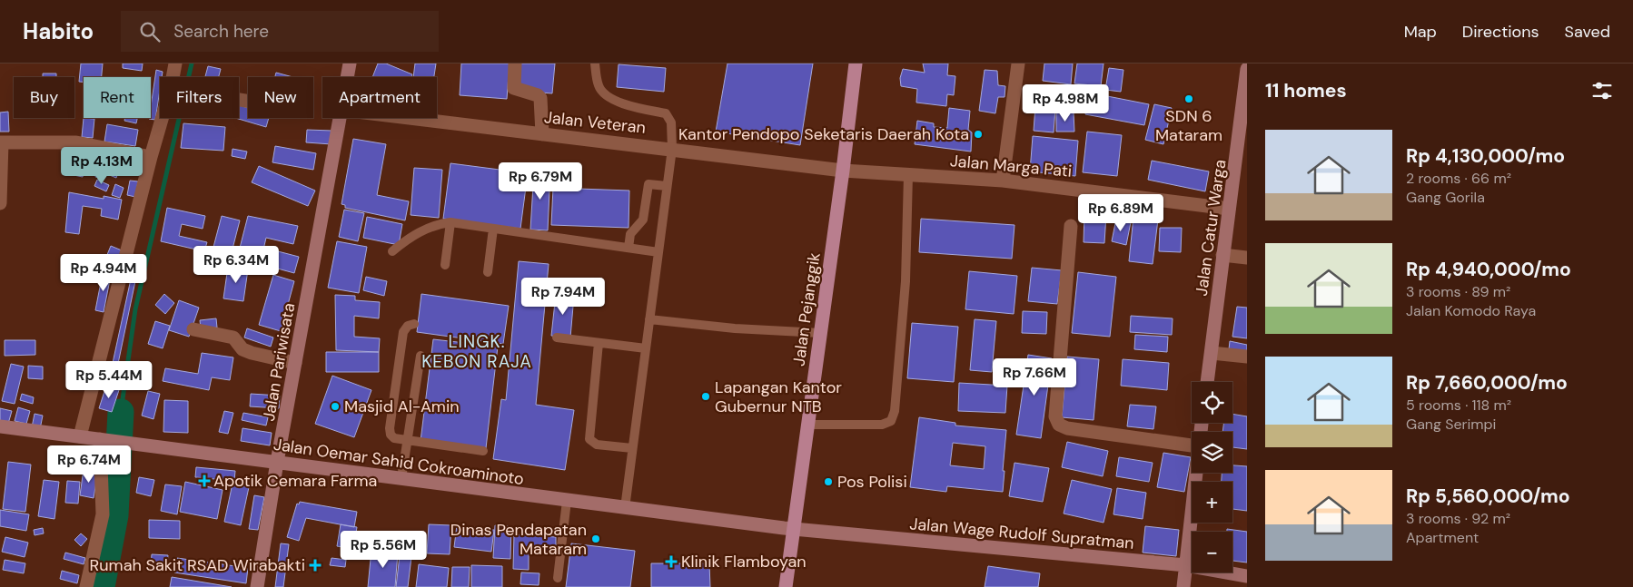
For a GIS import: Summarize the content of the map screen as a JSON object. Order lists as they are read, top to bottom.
{
  "streets": {
    "main road": ["Jalan Pejanggik"],
    "street": [
      "Jalan Veteran",
      "Jalan Marga Pati",
      "Jalan Catur Warga",
      "Jalan Pariwisata",
      "Jalan Oemar Sahid Cokroaminoto",
      "Jalan Wage Rudolf Supratman"
    ]
  },
  "crossings": [
    ["Jalan Veteran", "Jalan Marga Pati"],
    ["Jalan Veteran", "Jalan Pejanggik"],
    ["Jalan Marga Pati", "Jalan Catur Warga"],
    ["Jalan Marga Pati", "Jalan Pejanggik"],
    ["Jalan Pejanggik", "Jalan Oemar Sahid Cokroaminoto"],
    ["Jalan Pejanggik", "Jalan Wage Rudolf Supratman"],
    ["Jalan Pariwisata", "Jalan Oemar Sahid Cokroaminoto"],
    ["Jalan Oemar Sahid Cokroaminoto", "Jalan Wage Rudolf Supratman"]
  ],
  "districts": ["LINGK. KEBON RAJA"],
  "places": {
    "other": [
      "SDN 6 Mataram",
      "Kantor Pendopo Seketaris Daerah Kota",
      "Lapangan Kantor Gubernur NTB",
      "Masjid Al-Amin",
      "Pos Polisi",
      "Dinas Pendapatan Mataram"
    ],
    "health": ["Apotik Cemara Farma", "Klinik Flamboyan", "Rumah Sakit RSAD Wirabakti"]
  },
  "page": {
    "header": "Habito",
    "search": "Search here",
    "nav": ["Map", "Directions", "Saved"],
    "heading": "11 homes",
    "chip": [
      "Buy",
      "Rent",
      "Filters",
      "New",
      "Apartment"
    ],
    "price": [
      "Rp 4.98M",
      "Rp 4.13M",
      "Rp 6.79M",
      "Rp 6.89M",
      "Rp 6.34M",
      "Rp 4.94M",
      "Rp 7.94M",
      "Rp 7.66M",
      "Rp 5.44M",
      "Rp 6.74M",
      "Rp 5.56M"
    ],
    "list": [
      {
        "name": "Rp 4,130,000/mo",
        "note": "2 rooms · 66 m² · Gang Gorila"
      },
      {
        "name": "Rp 4,940,000/mo",
        "note": "3 rooms · 89 m² · Jalan Komodo Raya"
      },
      {
        "name": "Rp 7,660,000/mo",
        "note": "5 rooms · 118 m² · Gang Serimpi"
      },
      {
        "name": "Rp 5,560,000/mo",
        "note": "3 rooms · 92 m² · Apartment"
      }
    ],
    "map_buttons": ["+", "−"]
  }
}
